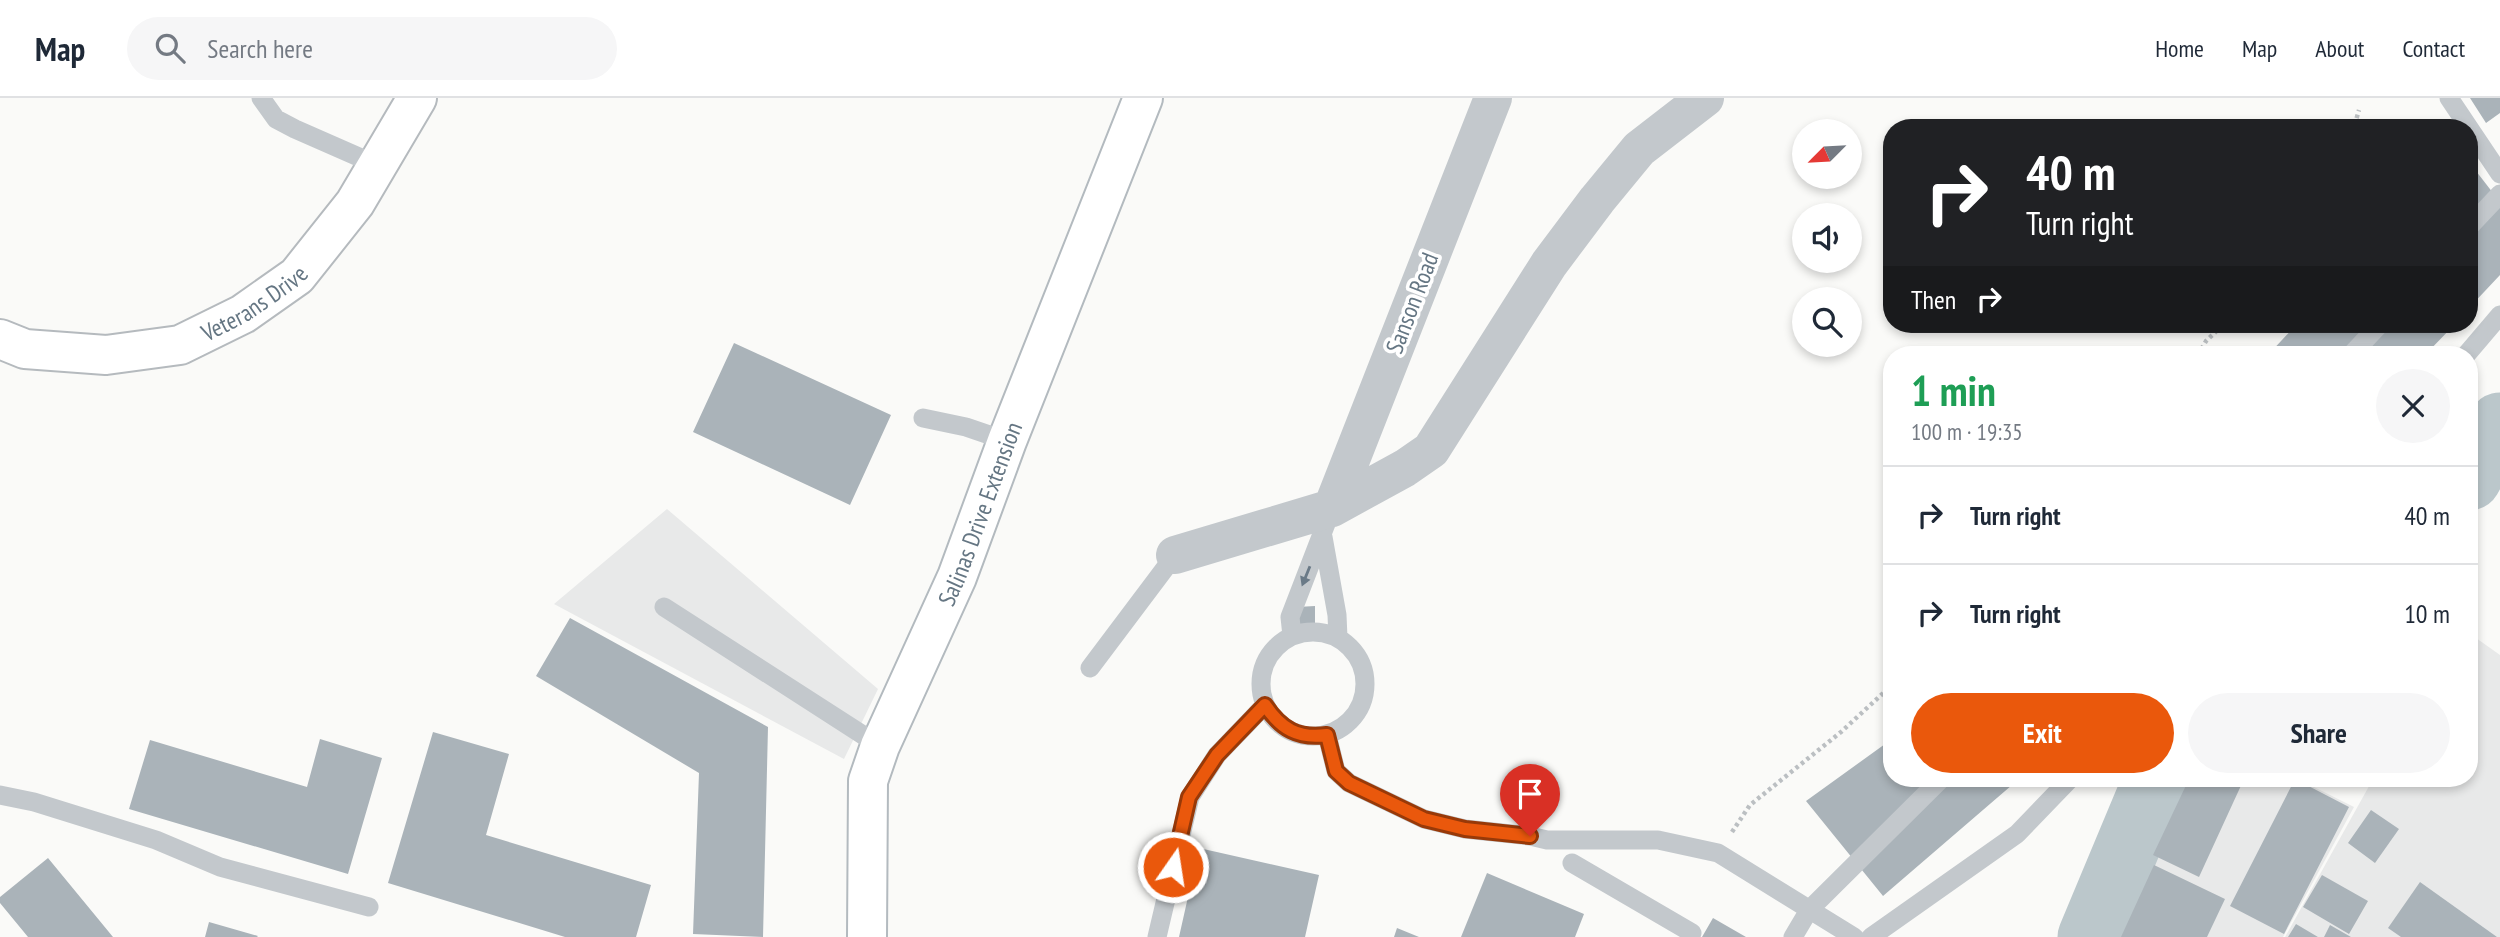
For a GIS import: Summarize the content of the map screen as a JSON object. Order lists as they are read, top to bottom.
{
  "streets": {
    "street": ["Veterans Drive", "Sanson Road", "Salinas Drive Extension"]
  },
  "north": "bottom left",
  "page": {
    "header": "Map",
    "search": "Search here",
    "nav": [
      "Home",
      "Map",
      "About",
      "Contact"
    ],
    "turn": ["40 m", "Turn right"],
    "then": "Then",
    "heading": ["1 min", "100 m · 19:35"],
    "list": [
      {
        "name": "Turn right",
        "value": "40 m"
      },
      {
        "name": "Turn right",
        "value": "10 m"
      }
    ],
    "buttons": ["Exit", "Share"]
  }
}
